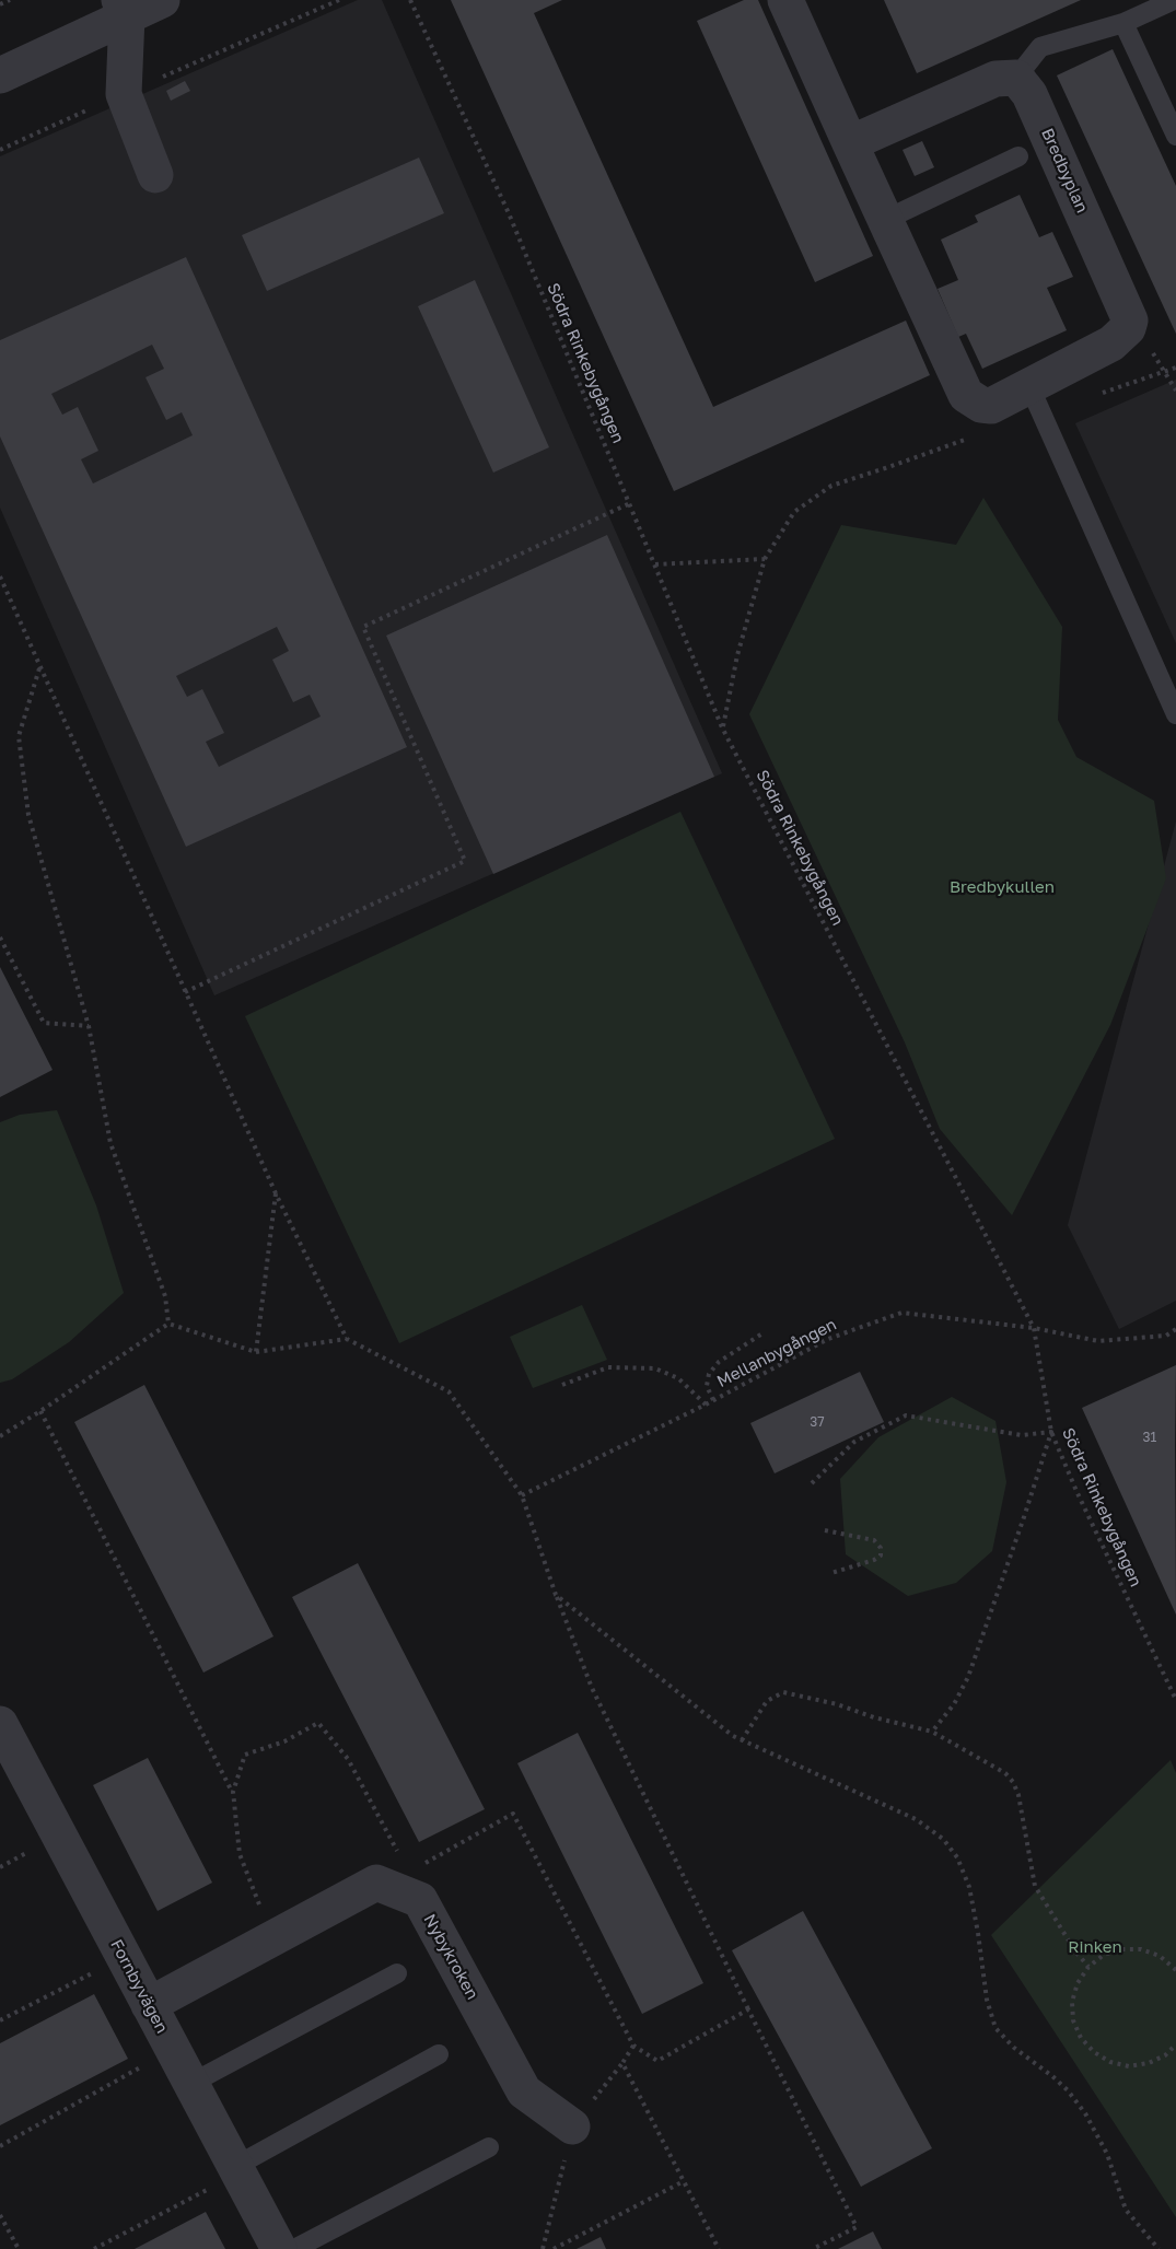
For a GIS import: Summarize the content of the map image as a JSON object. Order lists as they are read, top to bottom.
{
  "streets": {
    "street": ["Bredbyplan", "Nybykroken", "Fornbyvägen"],
    "path": ["Södra Rinkebygången", "Mellanbygången"]
  },
  "crossings": [
    ["Södra Rinkebygången", "Mellanbygången"],
    ["Nybykroken", "Fornbyvägen"]
  ],
  "parks": ["Bredbykullen", "Rinken"],
  "house_numbers": ["37", "31"]
}
